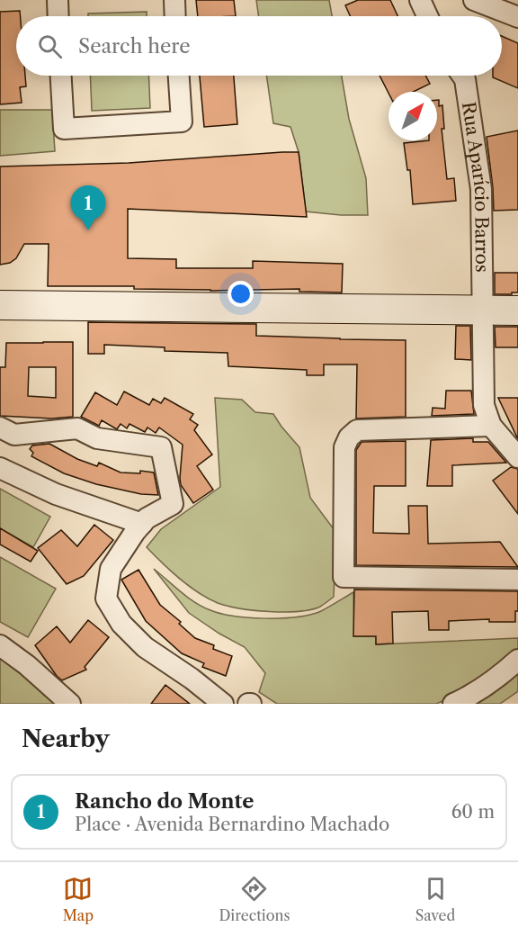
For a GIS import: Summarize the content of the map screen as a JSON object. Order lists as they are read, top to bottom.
{
  "streets": {
    "street": ["Rua Aparício Barros"]
  },
  "north": "top right",
  "page": {
    "search": "Search here",
    "pins": "1",
    "heading": "Nearby",
    "list": [
      {
        "mark": "1",
        "name": "Rancho do Monte",
        "note": "Place · Avenida Bernardino Machado",
        "value": "60 m"
      }
    ],
    "nav": ["Map", "Directions", "Saved"]
  }
}
